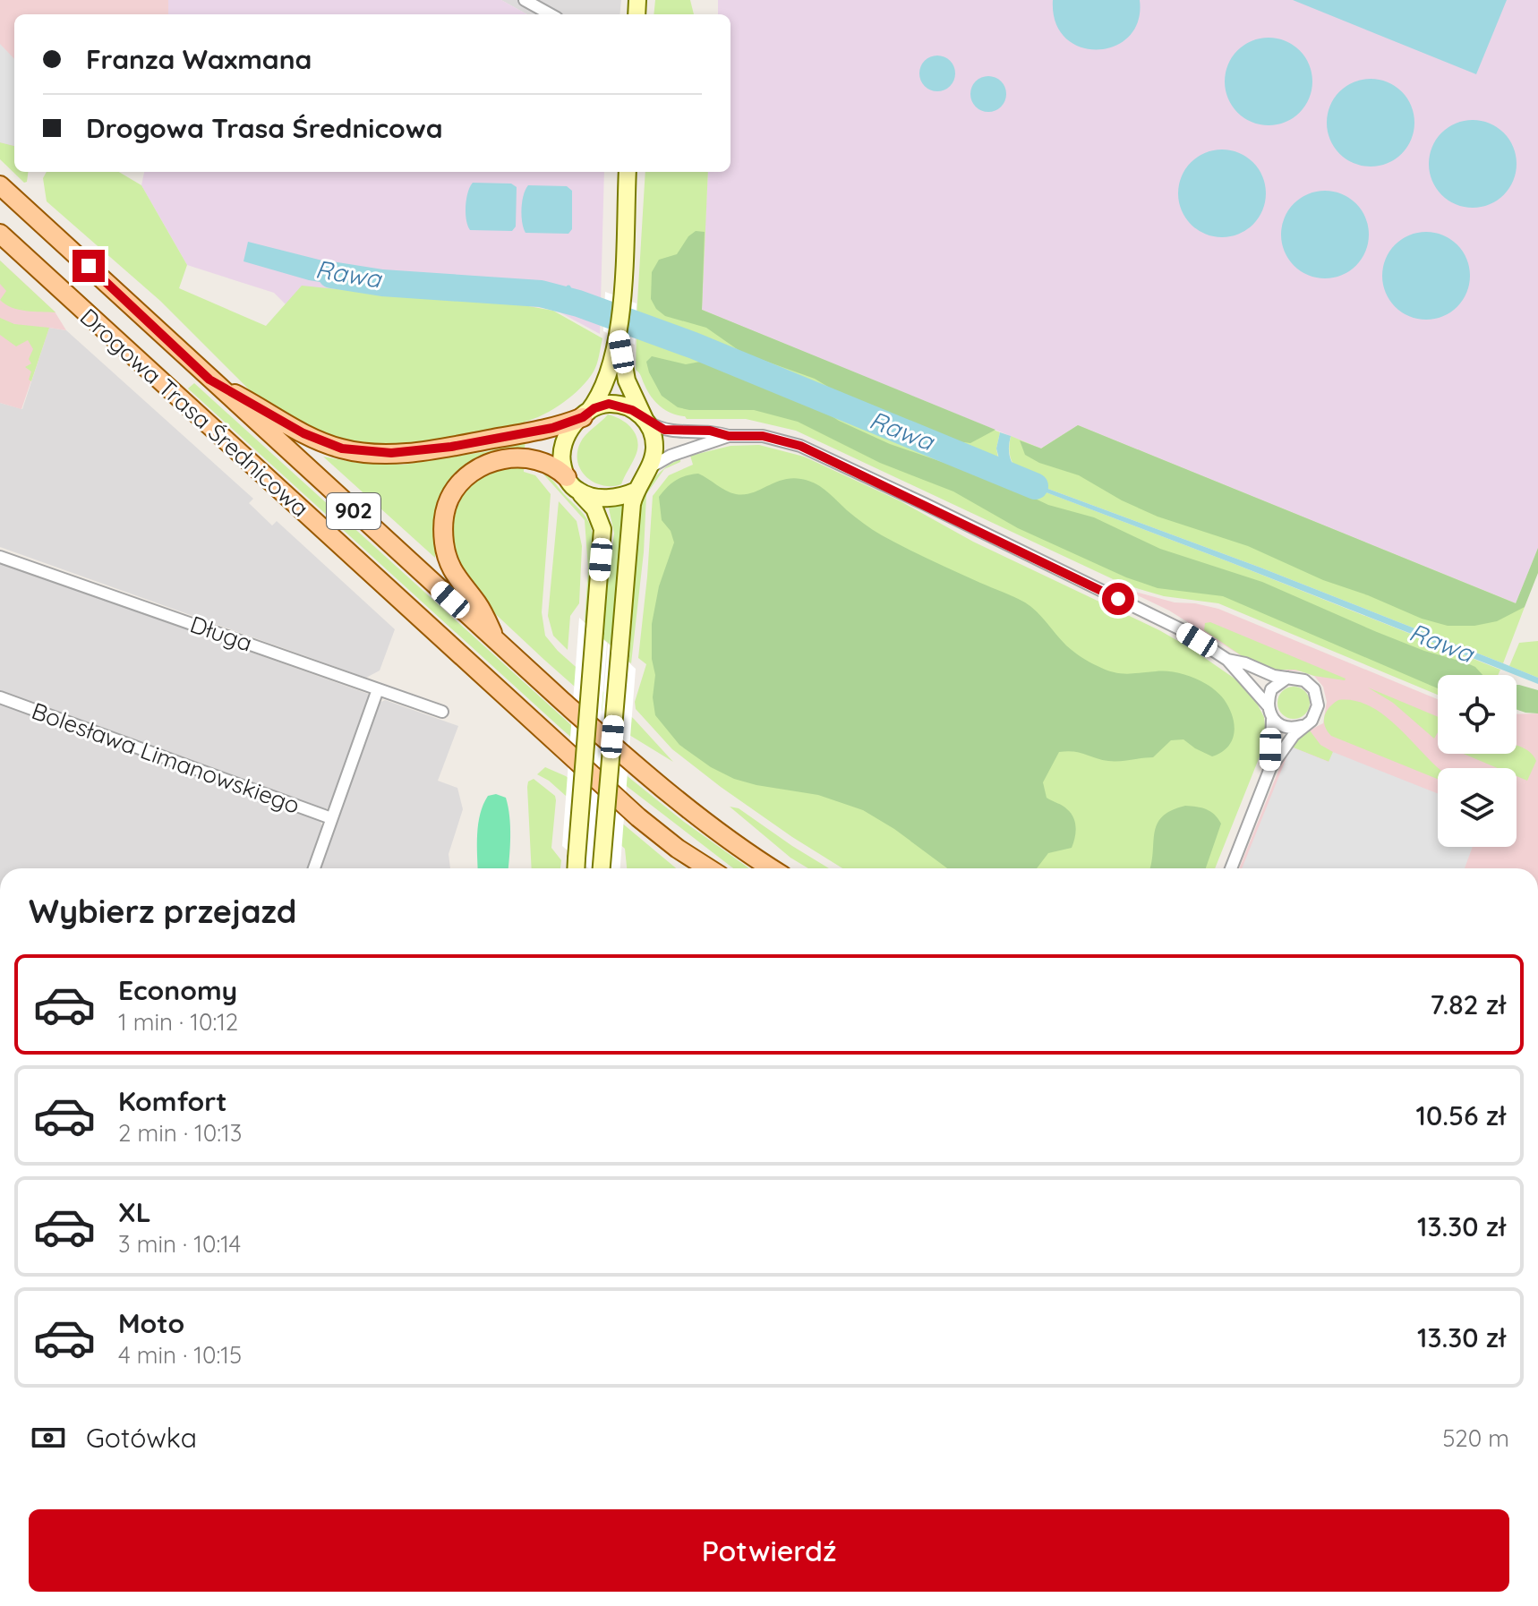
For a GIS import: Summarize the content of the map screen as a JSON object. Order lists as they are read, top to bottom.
{
  "streets": {
    "main road": ["Drogowa Trasa Średnicowa", "902"],
    "street": ["Długa", "Bolesława Limanowskiego"]
  },
  "crossings": [
    ["Drogowa Trasa Średnicowa", "902"]
  ],
  "water": ["Rawa"],
  "page": {
    "banner": ["Franza Waxmana", "Drogowa Trasa Średnicowa"],
    "heading": "Wybierz przejazd",
    "list": [
      {
        "name": "Economy",
        "note": "1 min · 10:12",
        "value": "7.82 zł"
      },
      {
        "name": "Komfort",
        "note": "2 min · 10:13",
        "value": "10.56 zł"
      },
      {
        "name": "XL",
        "note": "3 min · 10:14",
        "value": "13.30 zł"
      },
      {
        "name": "Moto",
        "note": "4 min · 10:15",
        "value": "13.30 zł"
      }
    ],
    "pay": ["Gotówka", "520 m"],
    "buttons": "Potwierdź"
  }
}
